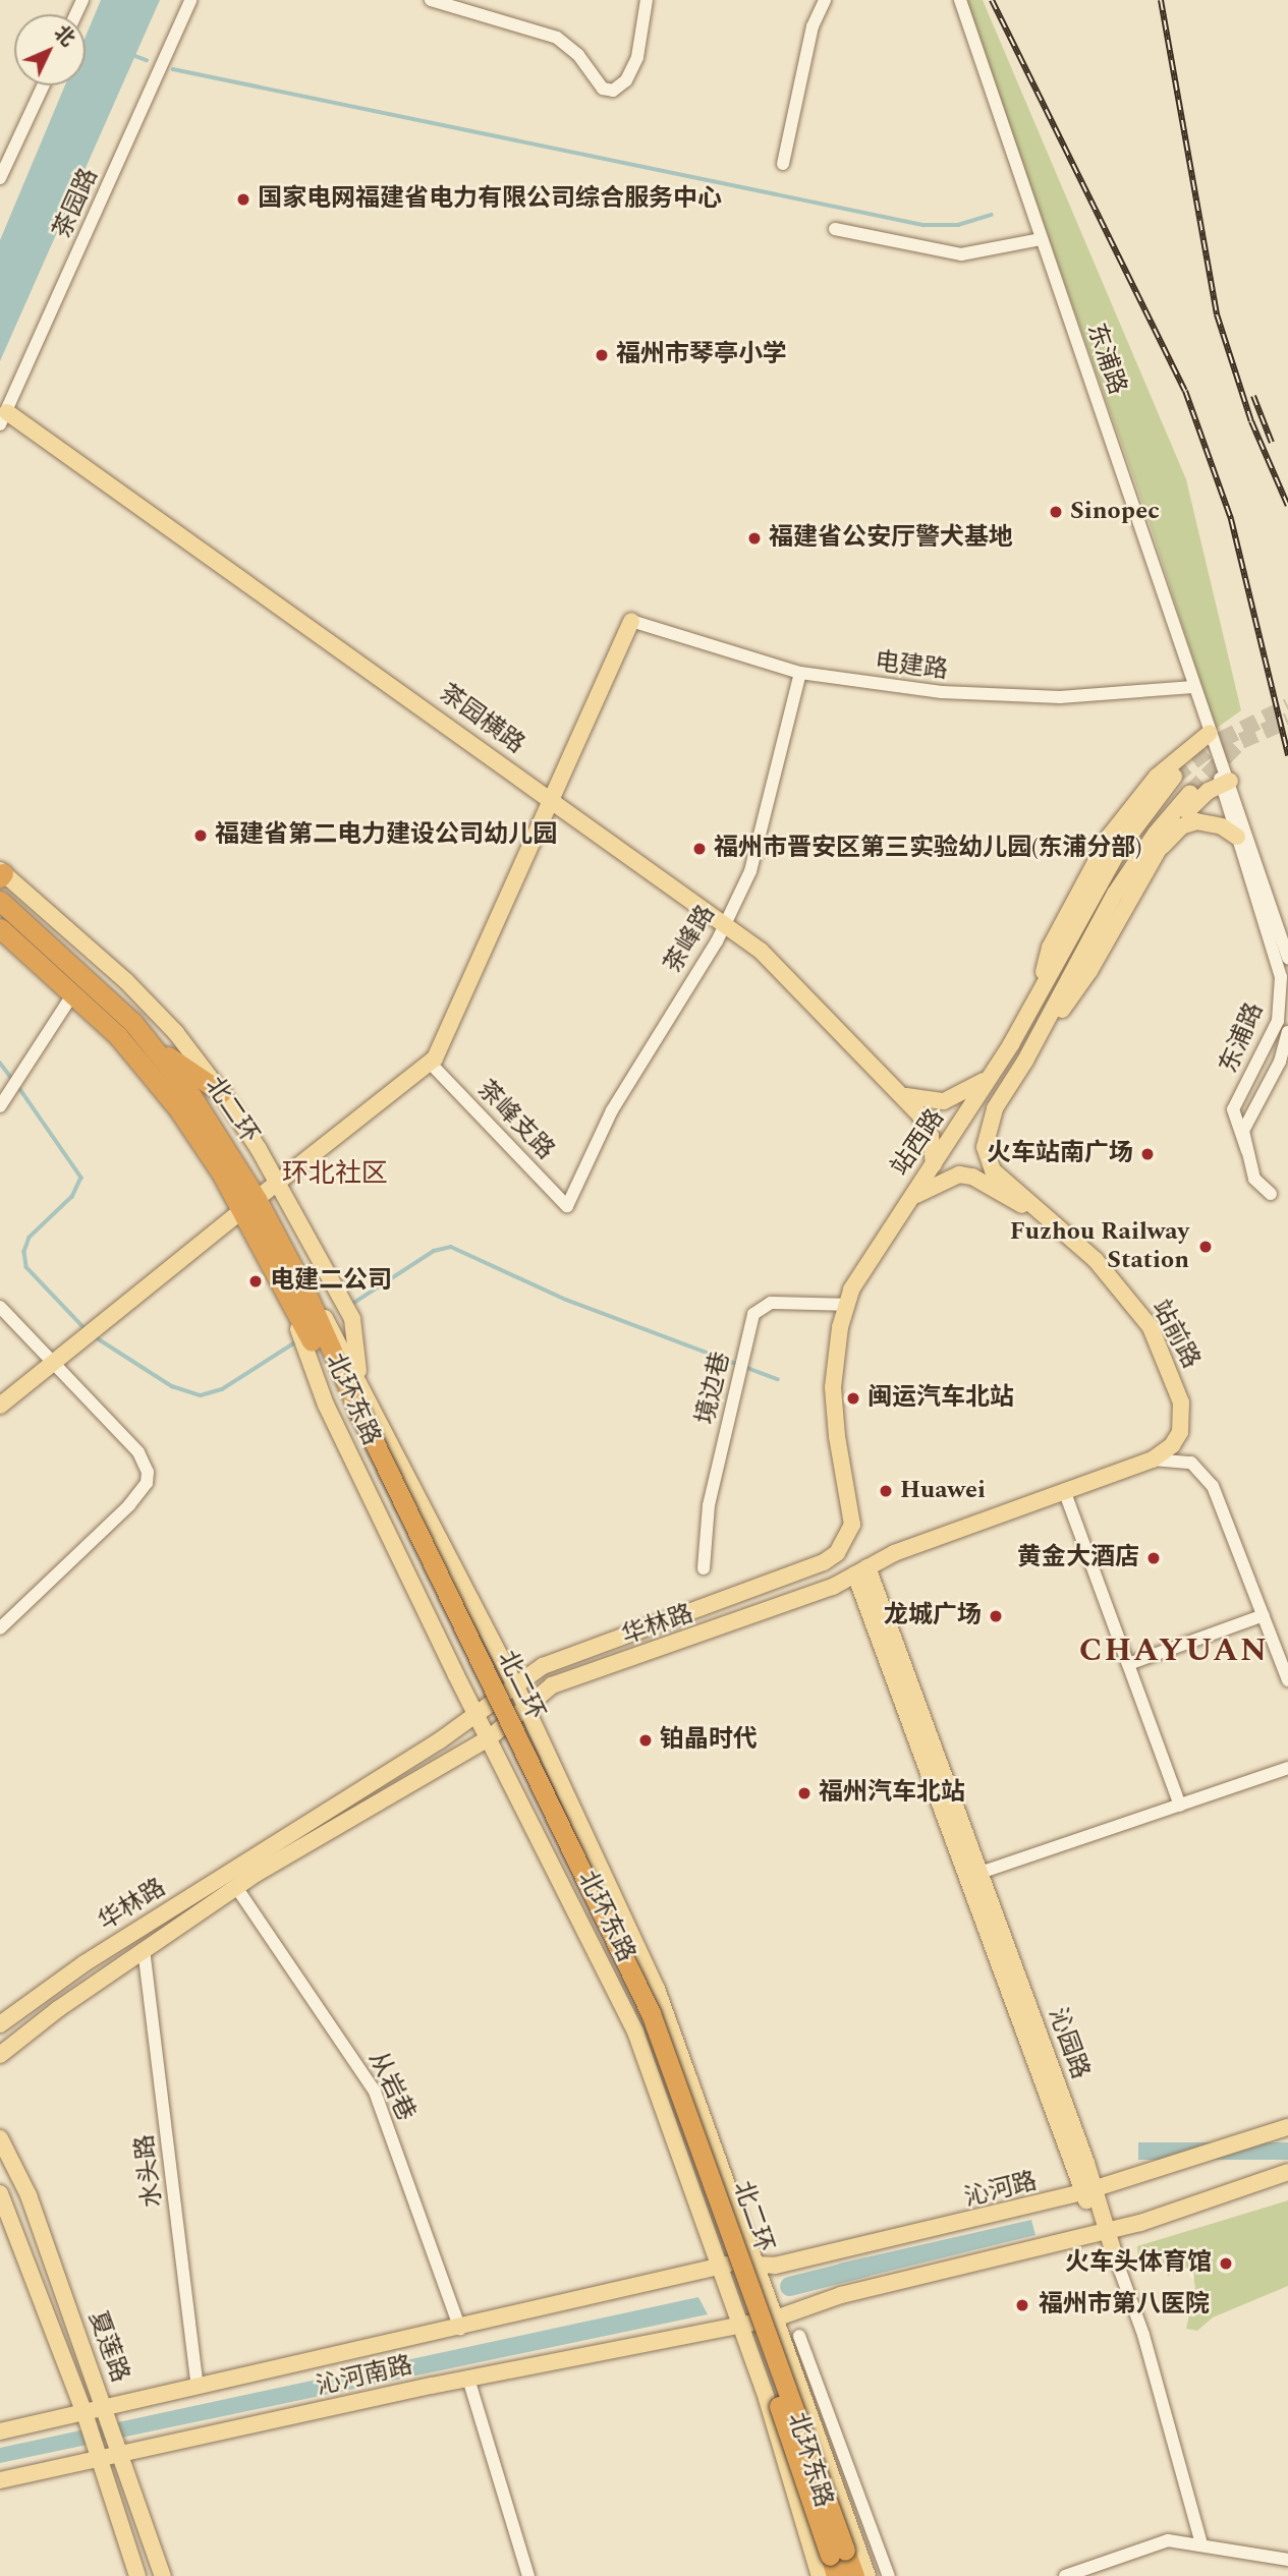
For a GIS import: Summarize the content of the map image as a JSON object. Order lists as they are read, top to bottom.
{
  "streets": {
    "highway": ["北二环"],
    "main road": [
      "茶园横路",
      "站西路",
      "站前路",
      "北环东路",
      "华林路",
      "沁园路",
      "沁河路",
      "夏莲路",
      "沁河南路"
    ],
    "street": [
      "茶园路",
      "东浦路",
      "电建路",
      "茶峰路",
      "茶峰支路",
      "境边巷",
      "从岩巷",
      "水头路"
    ]
  },
  "crossings": [
    ["茶园路", "茶园横路"],
    ["东浦路", "电建路"],
    ["电建路", "茶峰路"],
    ["茶园横路", "茶峰路"],
    ["茶园横路", "站西路"],
    ["茶峰路", "茶峰支路"],
    ["北二环", "北环东路"],
    ["站西路", "境边巷"],
    ["站西路", "华林路"],
    ["站前路", "华林路"],
    ["北环东路", "华林路"],
    ["北环东路", "沁河路"],
    ["北环东路", "沁河南路"],
    ["华林路", "沁园路"],
    ["华林路", "从岩巷"],
    ["华林路", "水头路"],
    ["沁园路", "沁河路"],
    ["从岩巷", "沁河南路"],
    ["水头路", "沁河南路"],
    ["沁河路", "沁河南路"],
    ["夏莲路", "沁河南路"]
  ],
  "districts": ["环北社区", "CHAYUAN"],
  "places": [
    "国家电网福建省电力有限公司综合服务中心",
    "福州市琴亭小学",
    "Sinopec",
    "福建省公安厅警犬基地",
    "福建省第二电力建设公司幼儿园",
    "福州市晋安区第三实验幼儿园(东浦分部)",
    "火车站南广场",
    "Fuzhou Railway Station",
    "电建二公司",
    "闽运汽车北站",
    "Huawei",
    "黄金大酒店",
    "龙城广场",
    "铂晶时代",
    "福州汽车北站",
    "火车头体育馆",
    "福州市第八医院"
  ],
  "north": "top right"
}
